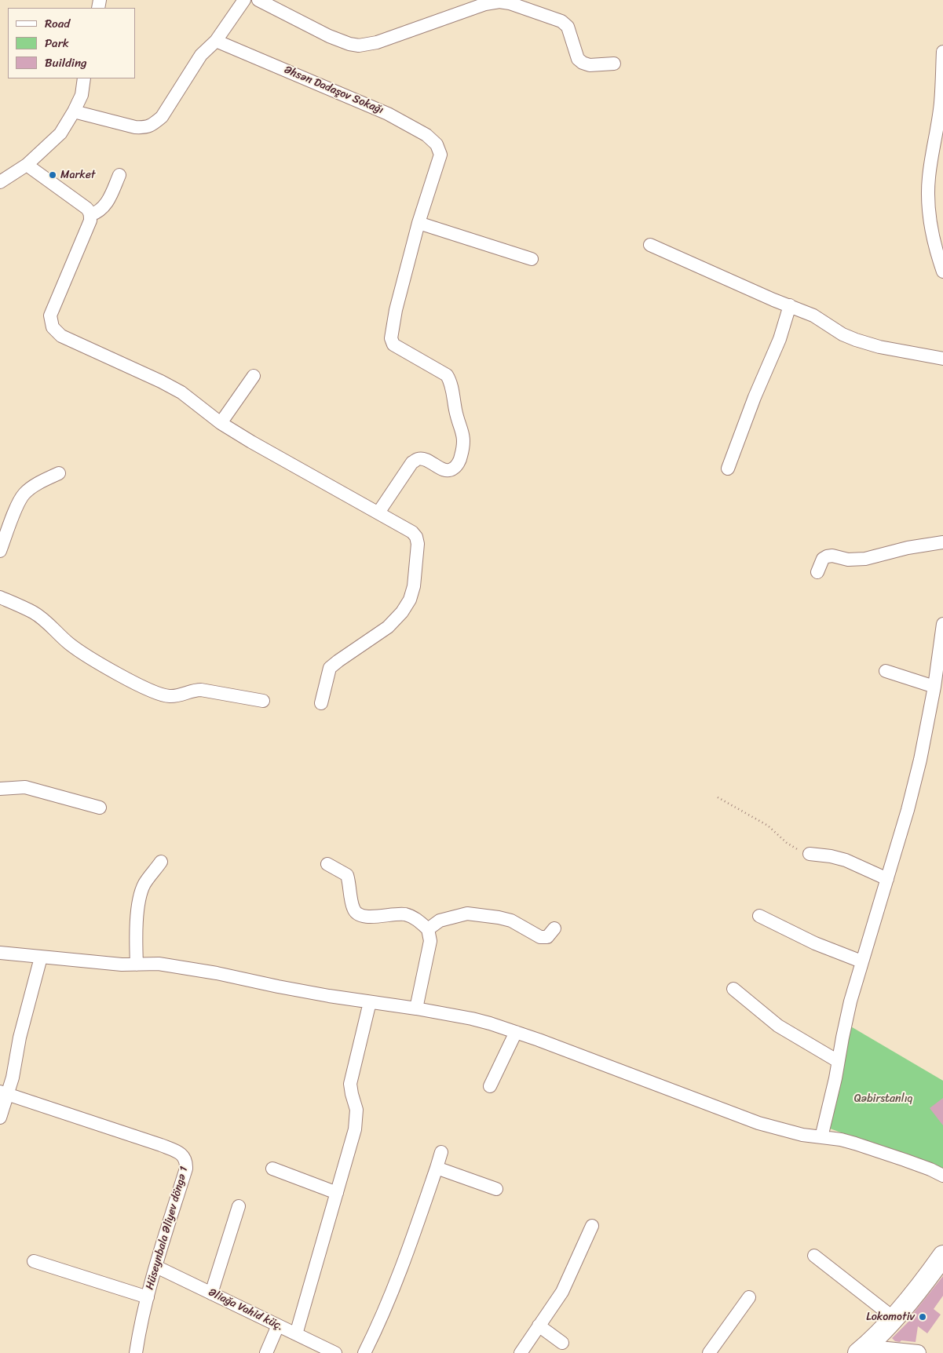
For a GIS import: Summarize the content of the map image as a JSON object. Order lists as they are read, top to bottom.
{
  "streets": {
    "street": ["Əhsən Dadaşov Sokağı", "Hüseynbala Əliyev döngə 1", "Əliağa Vahid küç."]
  },
  "crossings": [
    ["Hüseynbala Əliyev döngə 1", "Əliağa Vahid küç."]
  ],
  "parks": ["Qəbirstanlıq"],
  "places": ["Market", "Lokomotiv"],
  "legend": ["Road", "Park", "Building"]
}
